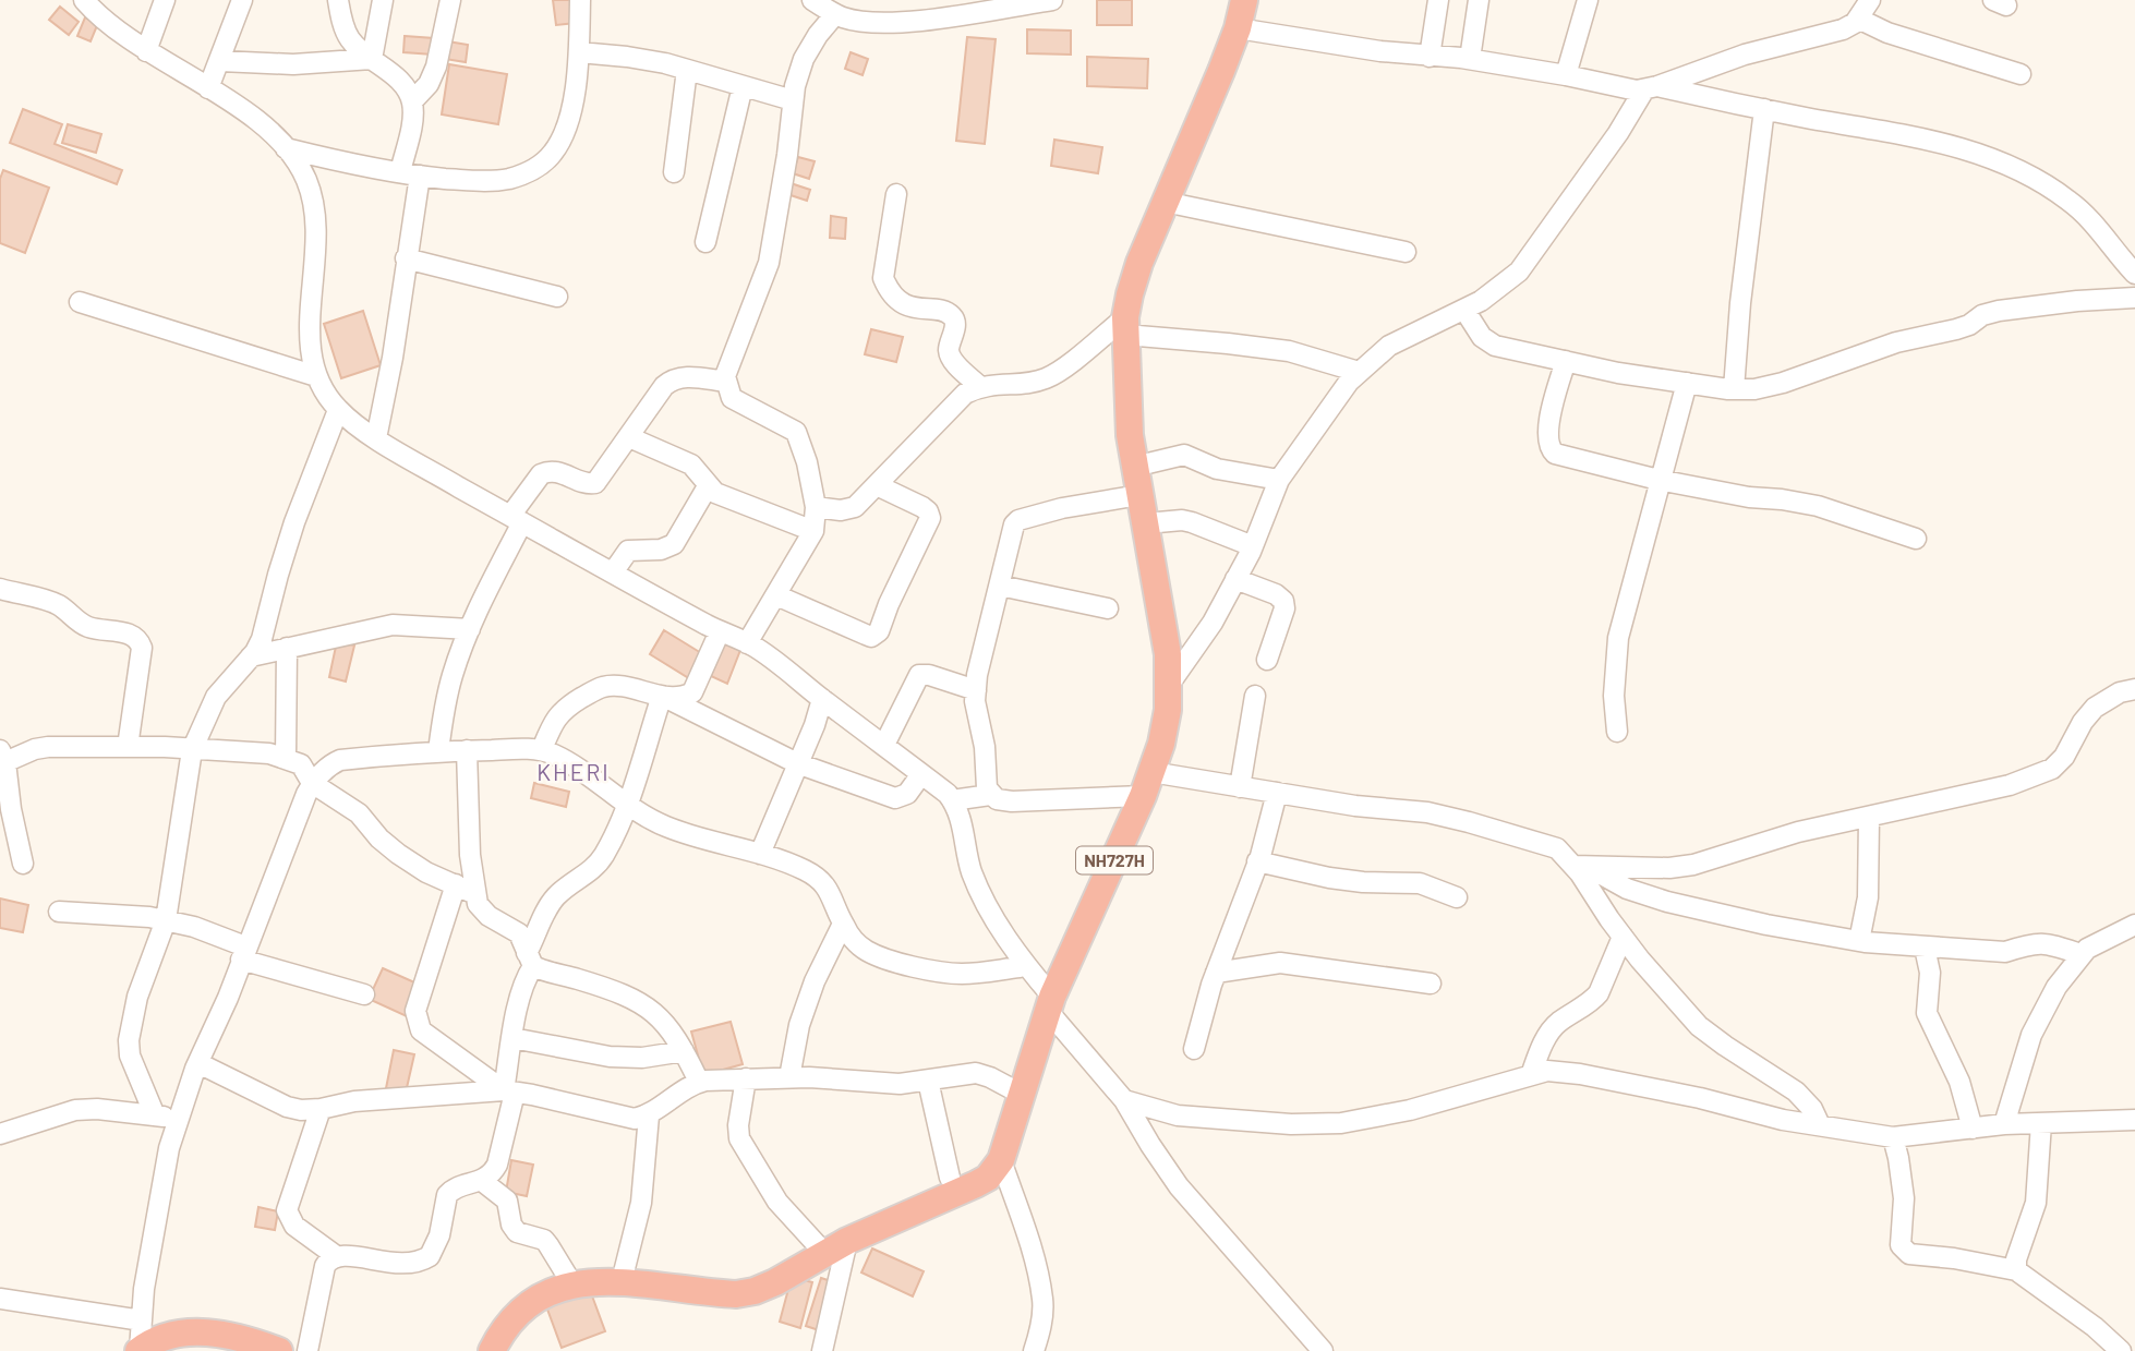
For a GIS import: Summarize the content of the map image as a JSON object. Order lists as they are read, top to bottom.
{
  "streets": {
    "highway": ["NH727H"]
  },
  "districts": ["KHERI"]
}
